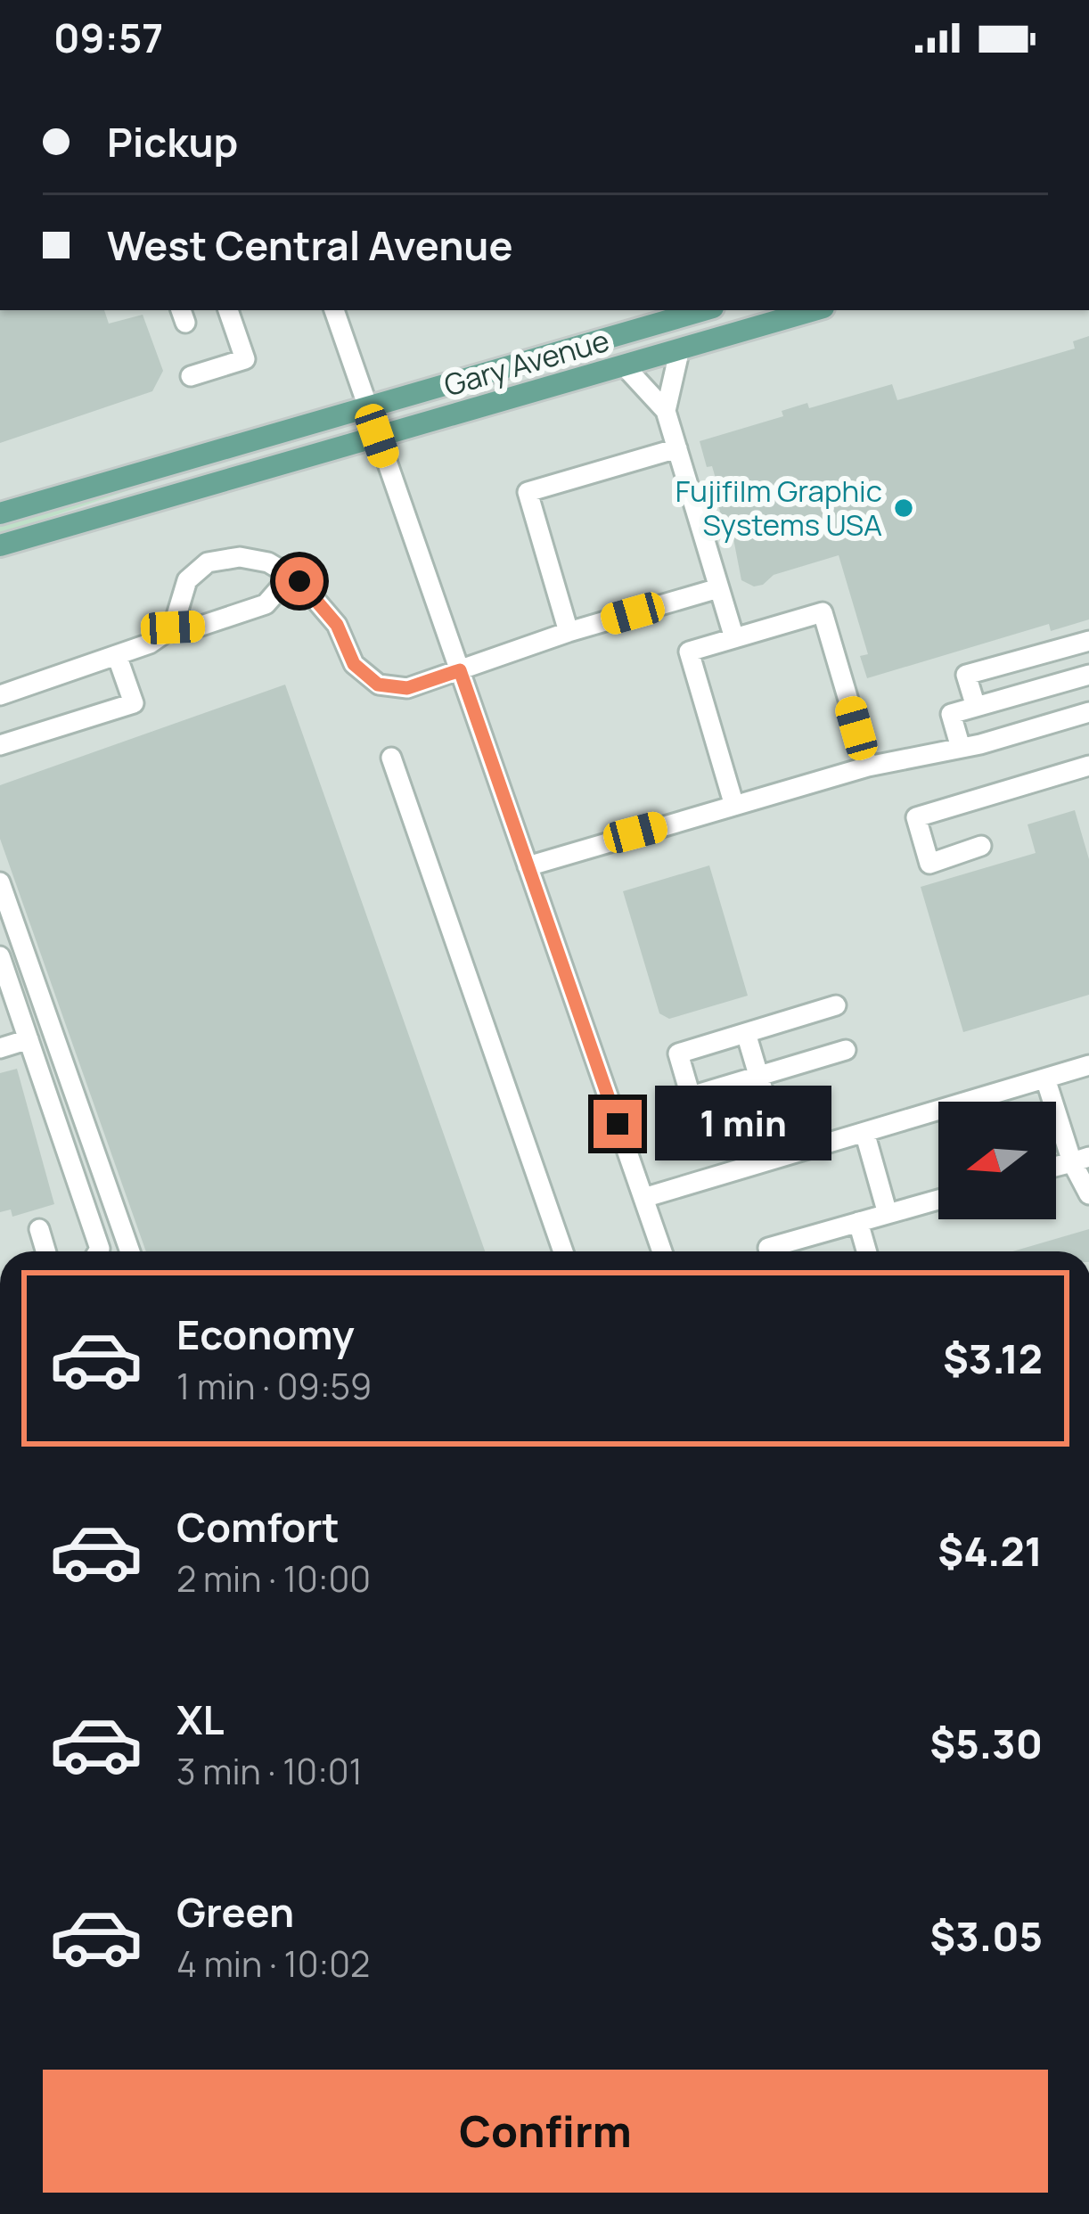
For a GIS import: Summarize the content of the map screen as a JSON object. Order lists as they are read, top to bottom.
{
  "streets": {
    "main road": ["Gary Avenue"]
  },
  "places": ["Fujifilm Graphic Systems USA"],
  "north": "left",
  "page": {
    "status": "09:57",
    "banner": ["Pickup", "West Central Avenue"],
    "bubble": "1 min",
    "list": [
      {
        "name": "Economy",
        "note": "1 min · 09:59",
        "value": "$3.12"
      },
      {
        "name": "Comfort",
        "note": "2 min · 10:00",
        "value": "$4.21"
      },
      {
        "name": "XL",
        "note": "3 min · 10:01",
        "value": "$5.30"
      },
      {
        "name": "Green",
        "note": "4 min · 10:02",
        "value": "$3.05"
      }
    ],
    "buttons": "Confirm"
  }
}
